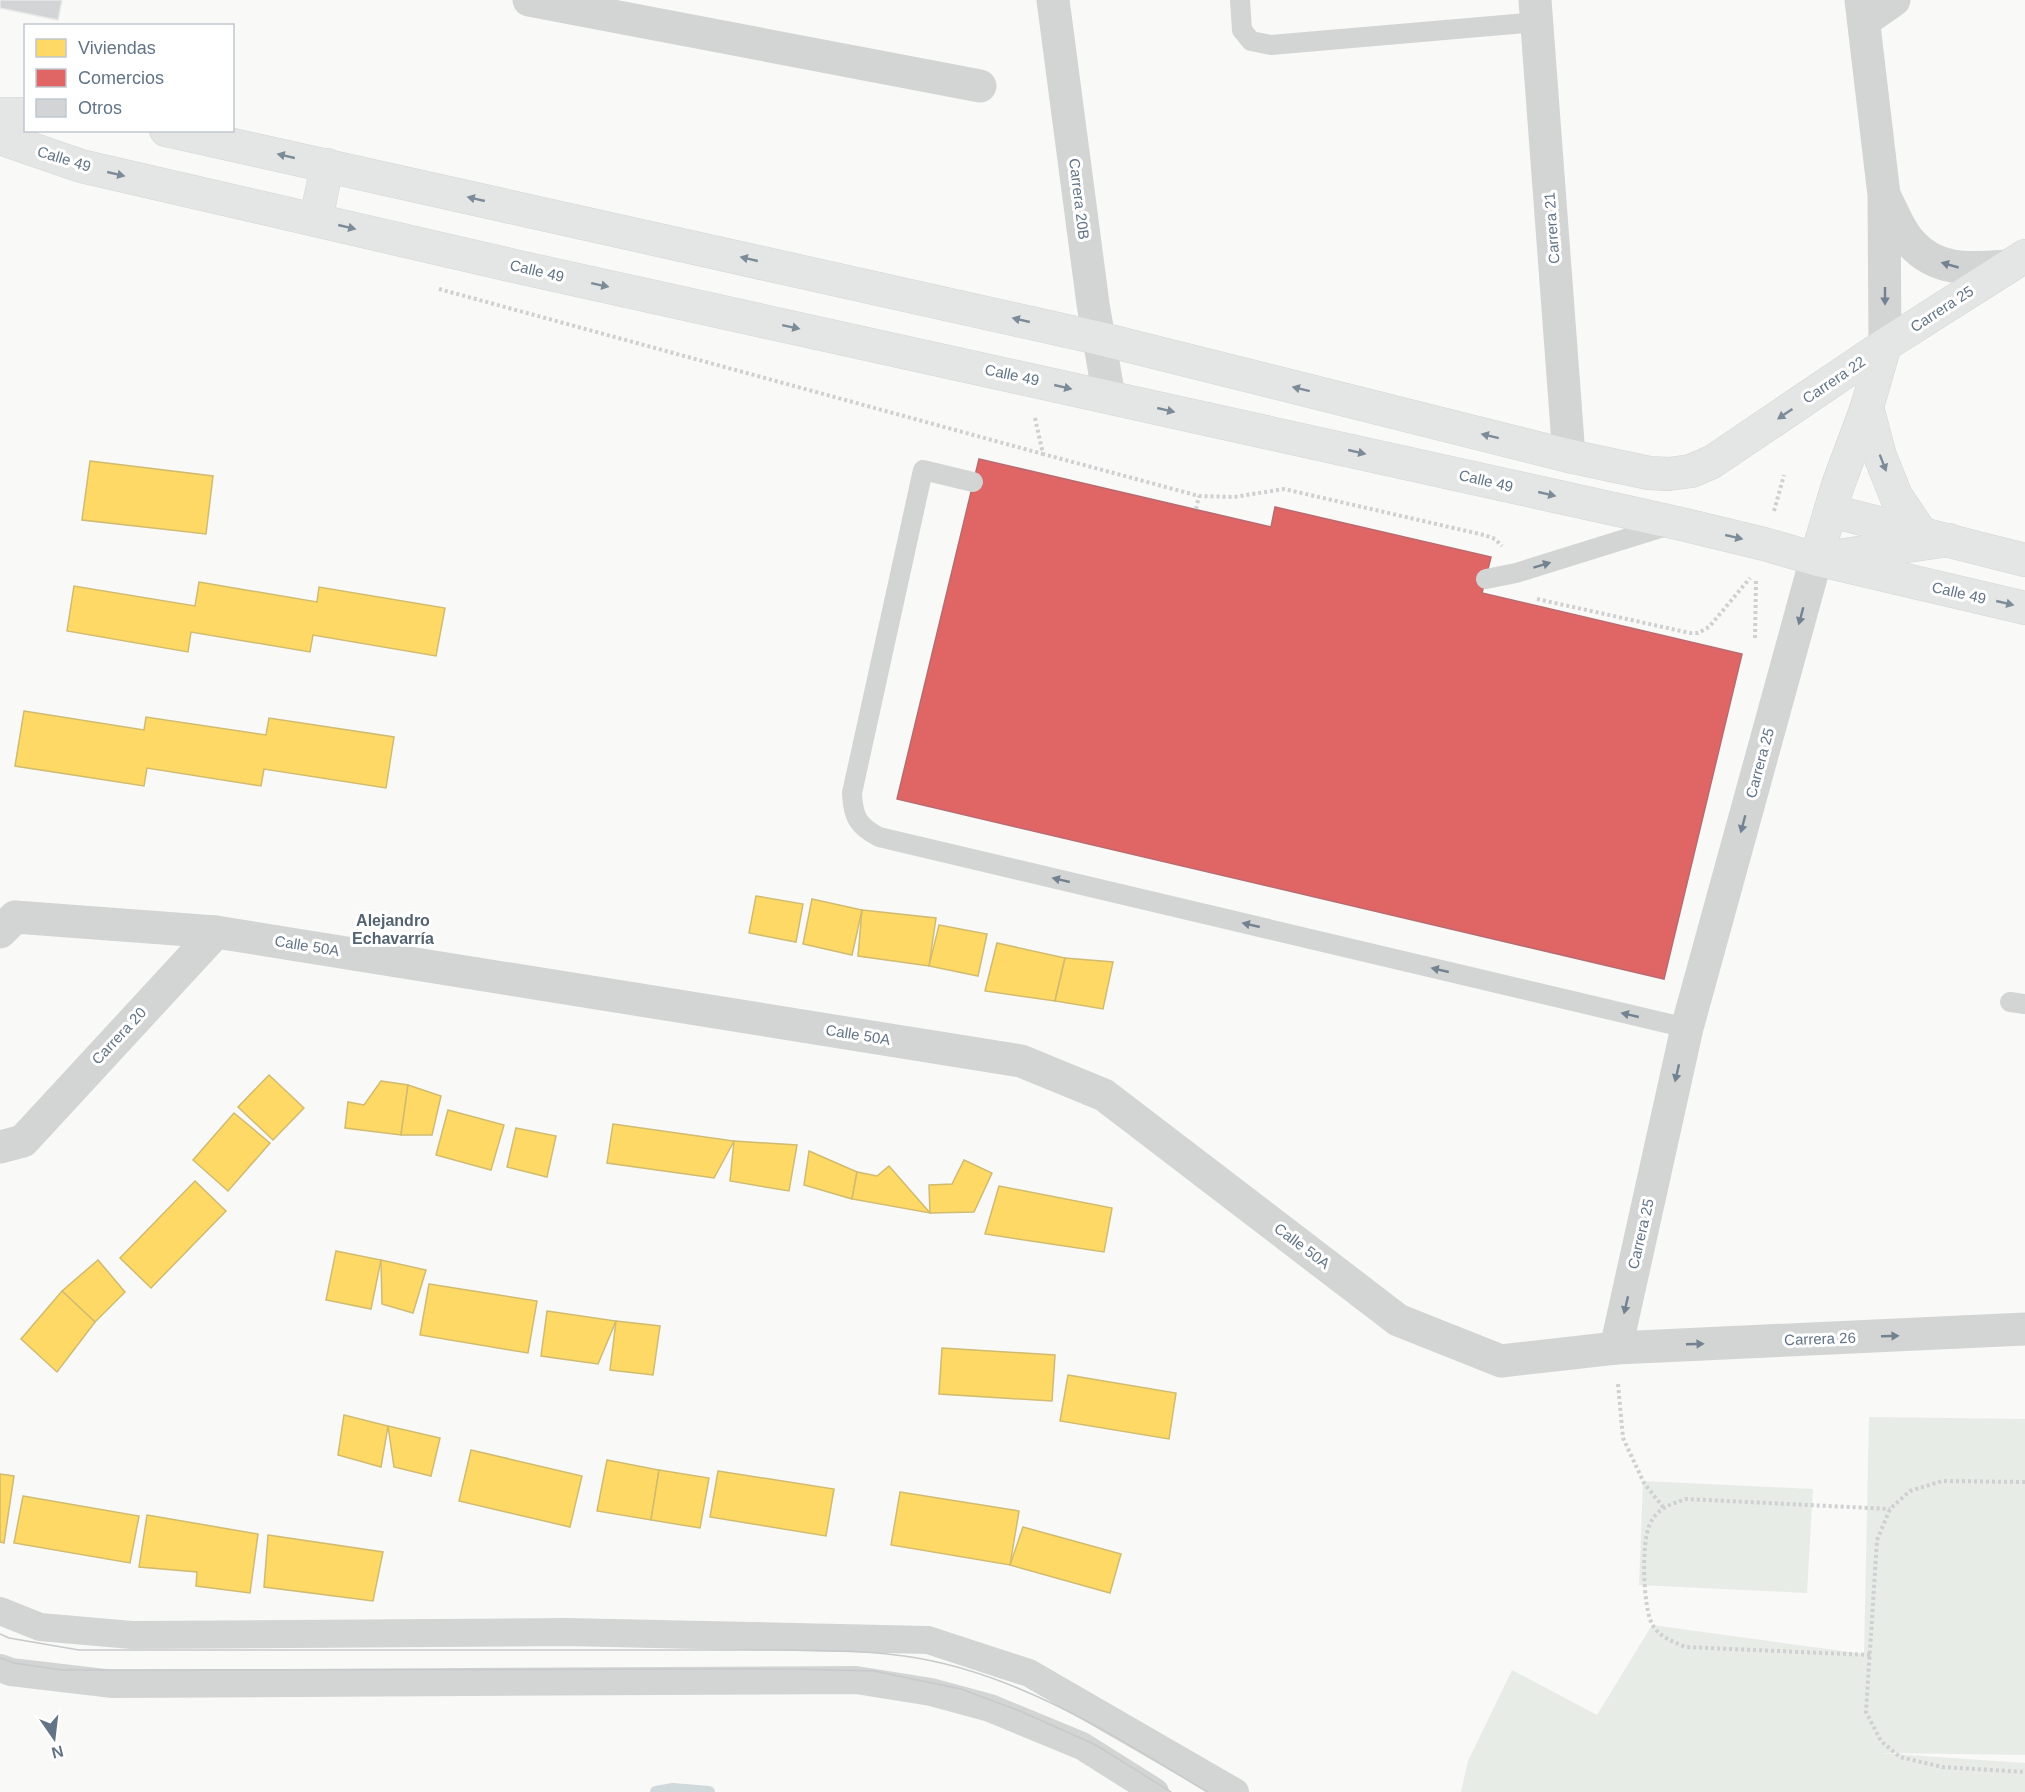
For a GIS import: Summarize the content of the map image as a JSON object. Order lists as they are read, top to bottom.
{
  "streets": {
    "main road": ["Calle 49", "Carrera 25", "Carrera 22"],
    "street": [
      "Carrera 20B",
      "Carrera 21",
      "Calle 50A",
      "Carrera 20",
      "Carrera 26"
    ]
  },
  "crossings": [
    ["Calle 49", "Carrera 20B"],
    ["Calle 49", "Carrera 25"],
    ["Carrera 21", "Carrera 22"],
    ["Carrera 25", "Carrera 22"],
    ["Carrera 25", "Calle 50A"],
    ["Carrera 25", "Carrera 26"],
    ["Calle 50A", "Carrera 20"],
    ["Calle 50A", "Carrera 26"]
  ],
  "one_way": ["Carrera 25", "Carrera 26"],
  "districts": ["Alejandro Echavarría"],
  "legend": ["Viviendas", "Comercios", "Otros"],
  "north": "bottom"
}
